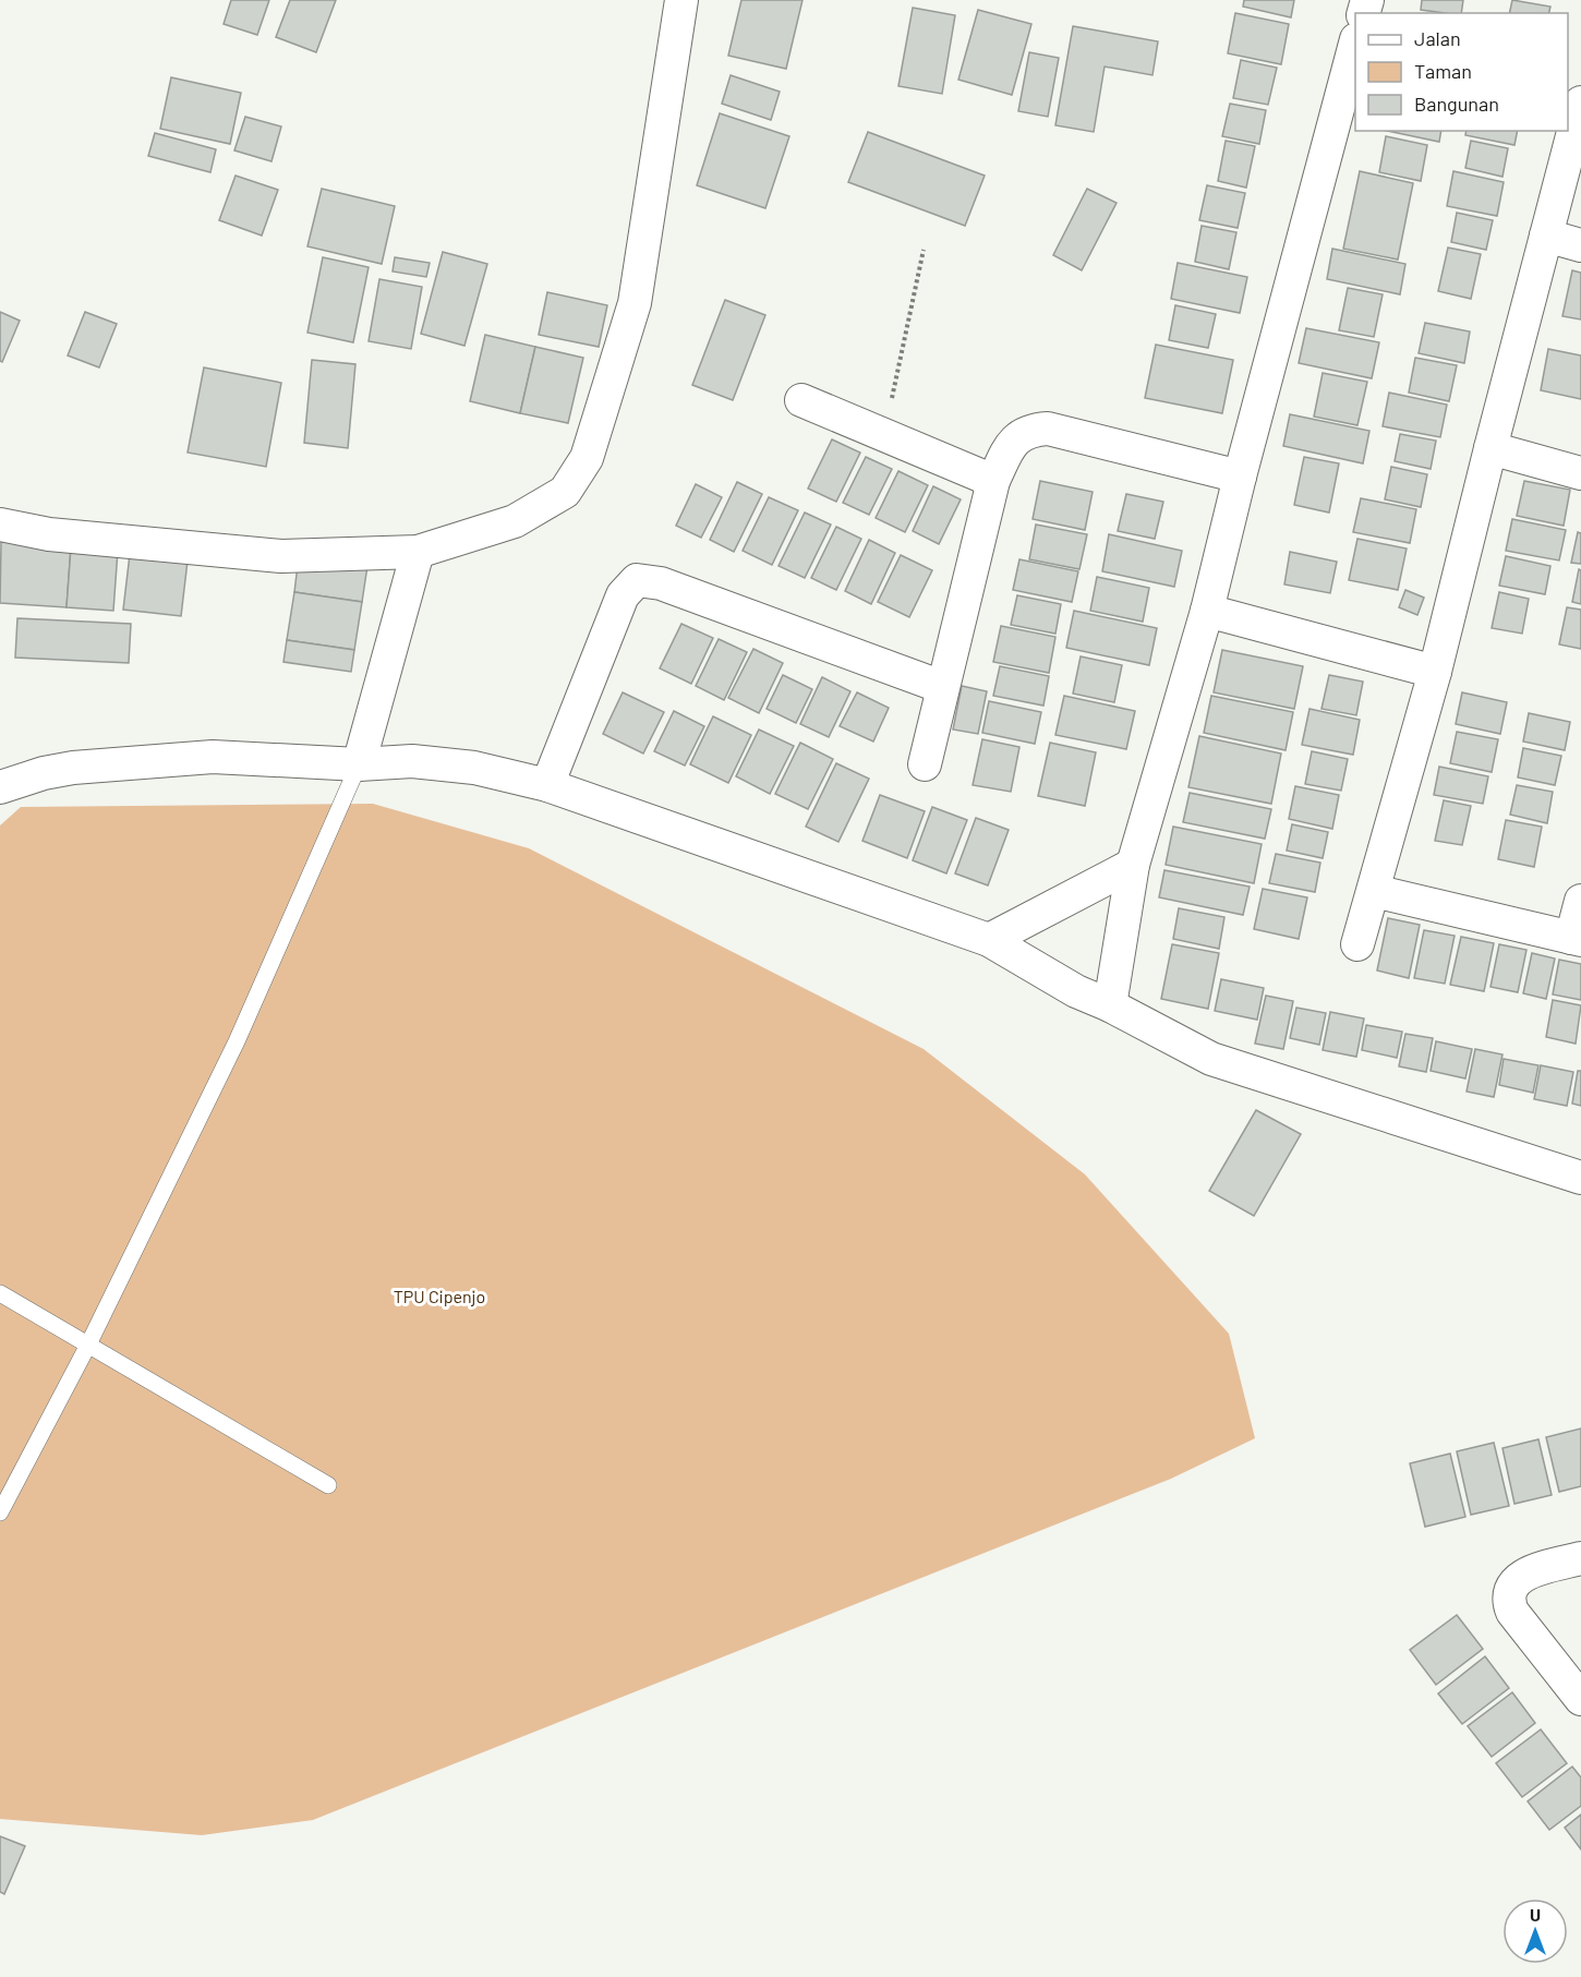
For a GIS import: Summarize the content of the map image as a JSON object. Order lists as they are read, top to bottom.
{
  "parks": ["TPU Cipenjo"],
  "legend": ["Jalan", "Taman", "Bangunan"],
  "north": "top"
}
